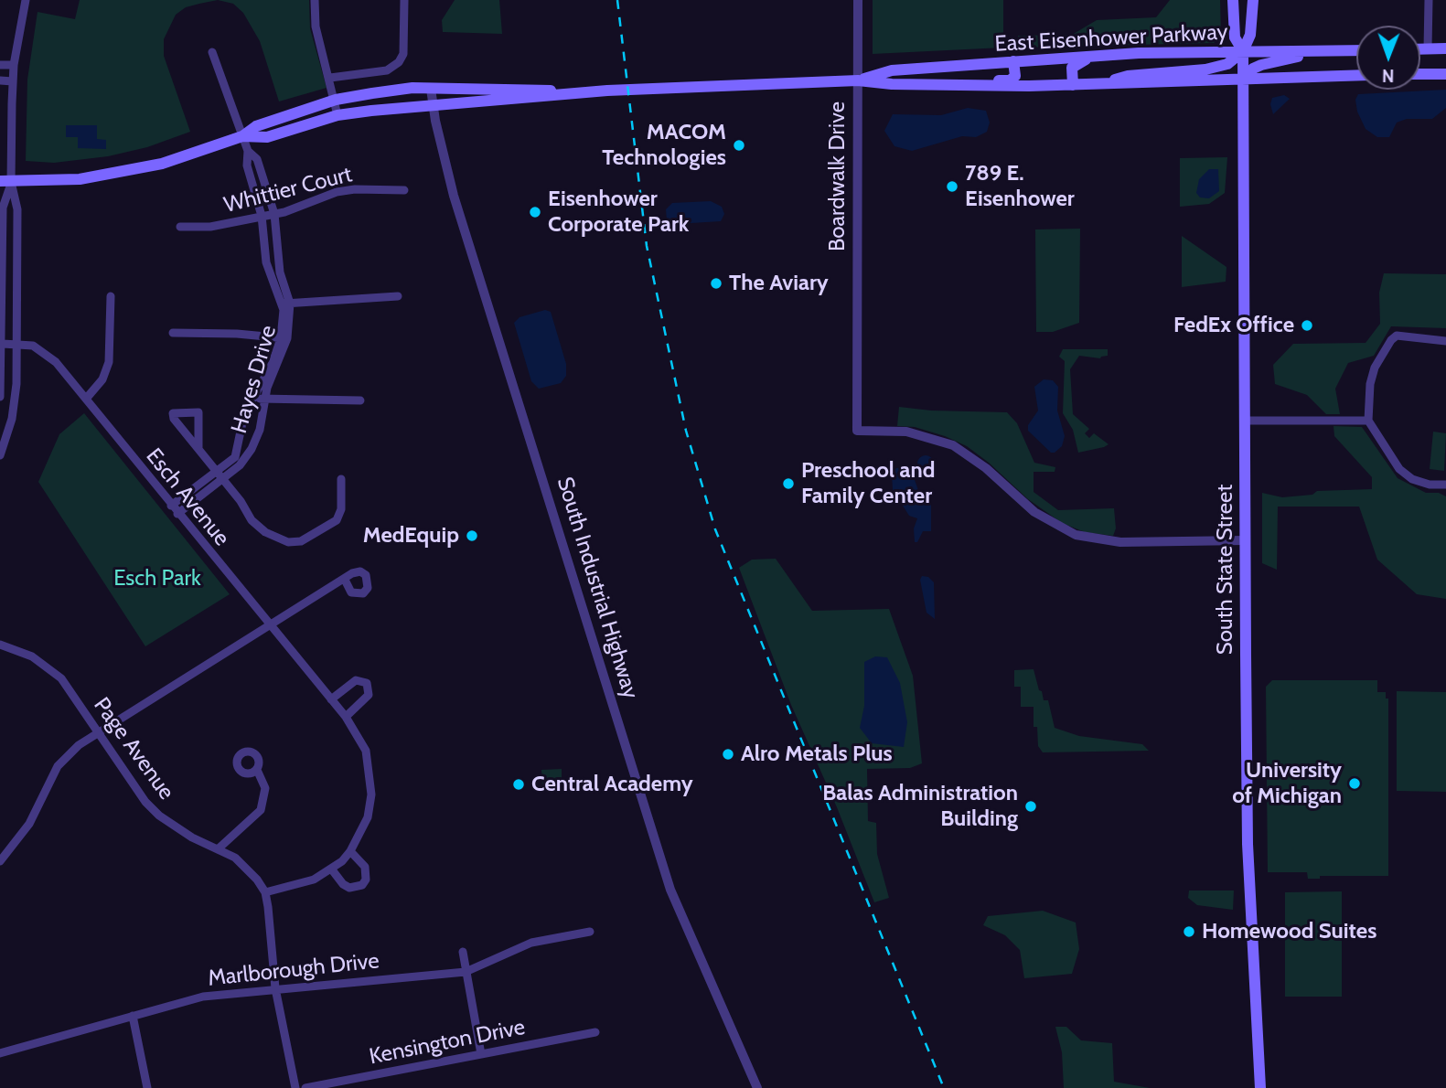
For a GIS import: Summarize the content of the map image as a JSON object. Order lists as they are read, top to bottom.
{
  "streets": {
    "main road": ["East Eisenhower Parkway", "South State Street"],
    "street": [
      "Boardwalk Drive",
      "Whittier Court",
      "Hayes Drive",
      "Esch Avenue",
      "South Industrial Highway",
      "Page Avenue",
      "Marlborough Drive",
      "Kensington Drive"
    ]
  },
  "crossings": [
    ["East Eisenhower Parkway", "Boardwalk Drive"],
    ["East Eisenhower Parkway", "Hayes Drive"],
    ["East Eisenhower Parkway", "South State Street"],
    ["East Eisenhower Parkway", "South Industrial Highway"],
    ["Boardwalk Drive", "South State Street"],
    ["Whittier Court", "Hayes Drive"],
    ["Hayes Drive", "Esch Avenue"],
    ["Esch Avenue", "Page Avenue"]
  ],
  "parks": ["Esch Park"],
  "places": [
    "MACOM Technologies",
    "789 E. Eisenhower",
    "Eisenhower Corporate Park",
    "The Aviary",
    "FedEx Office",
    "Preschool and Family Center",
    "MedEquip",
    "Alro Metals Plus",
    "University of Michigan",
    "Central Academy",
    "Balas Administration Building",
    "Homewood Suites"
  ],
  "north": "bottom"
}
